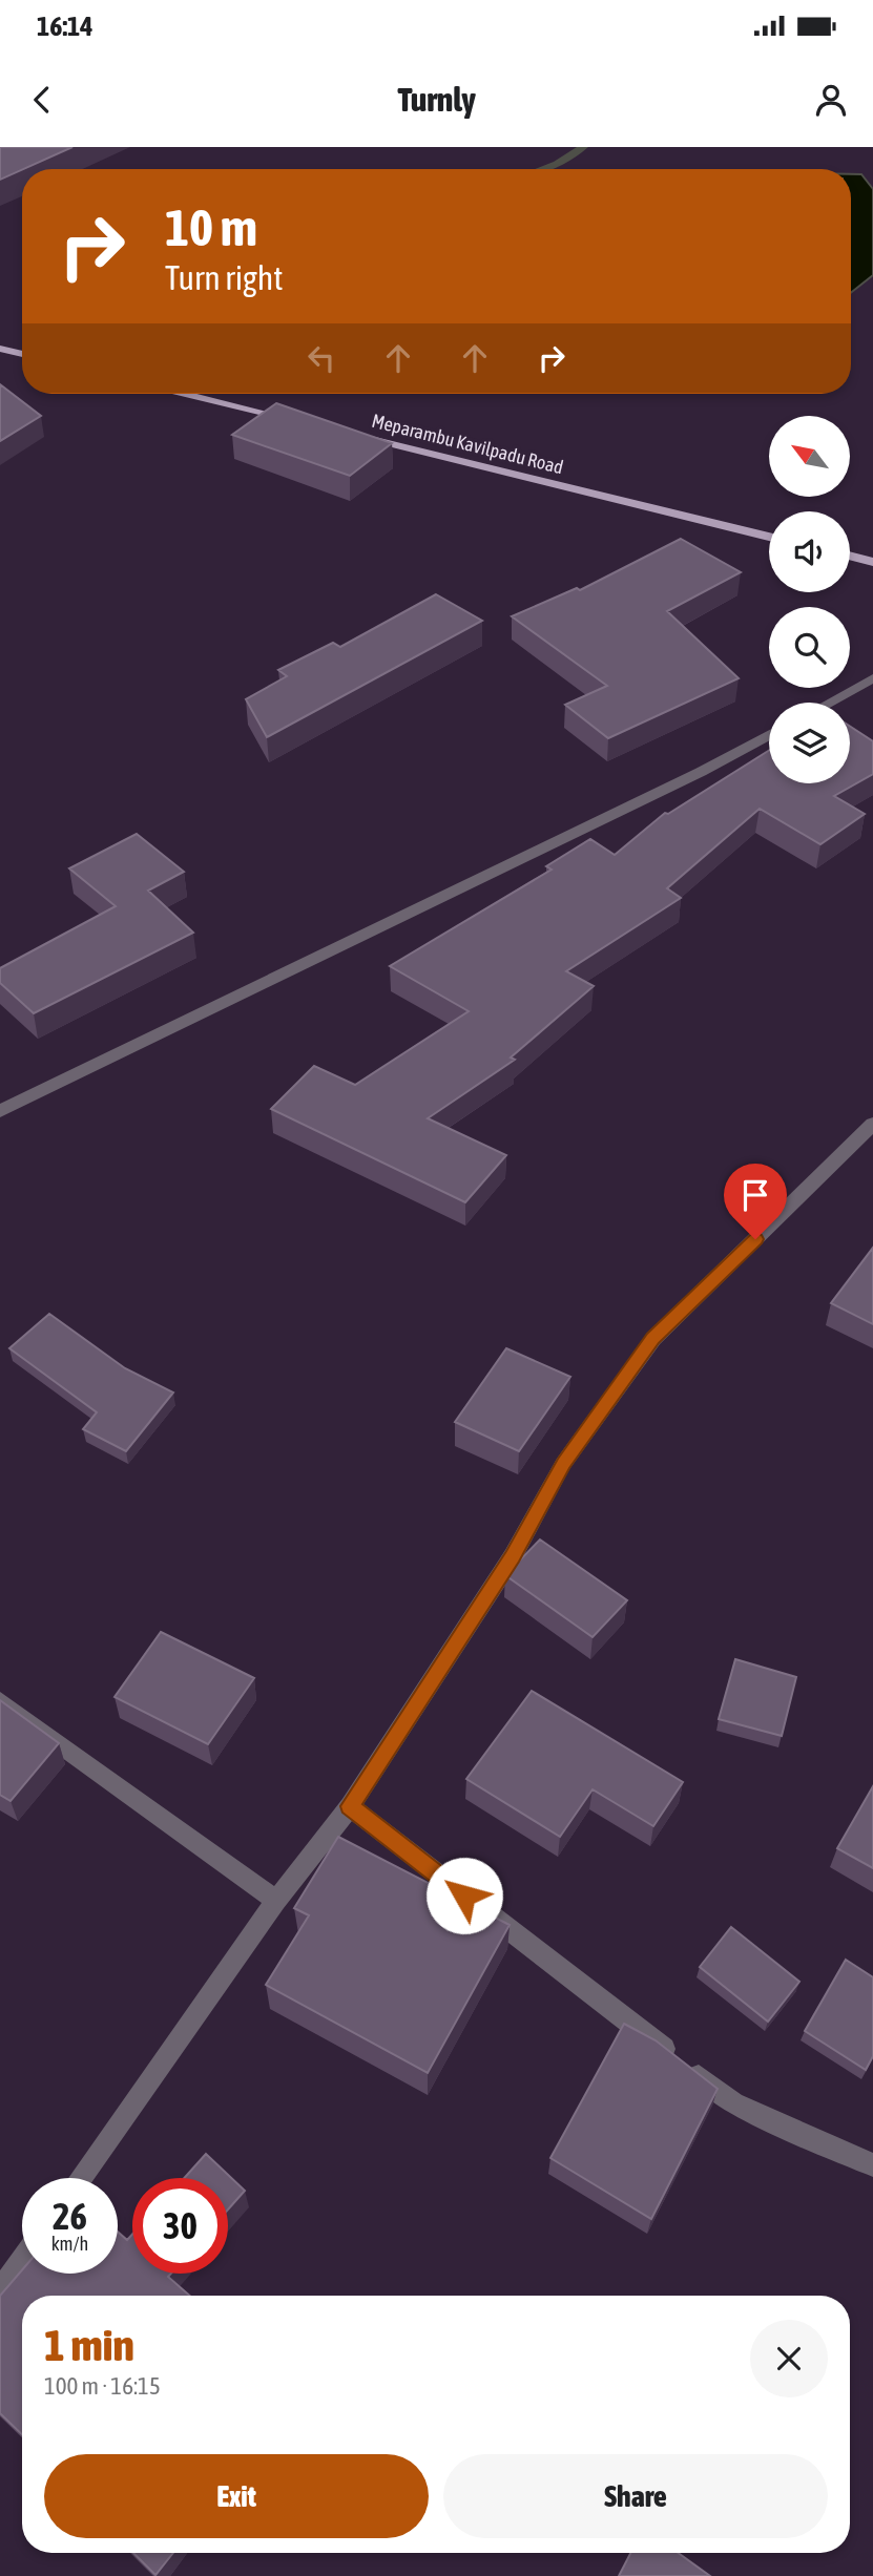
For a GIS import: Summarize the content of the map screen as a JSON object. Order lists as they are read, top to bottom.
{
  "streets": {
    "main road": ["Meparambu Kavilpadu Road"]
  },
  "north": "top left",
  "page": {
    "status": "16:14",
    "header": "Turnly",
    "turn": ["10 m", "Turn right"],
    "speed": "26 km/h",
    "limit": "30",
    "heading": ["1 min", "100 m · 16:15"],
    "buttons": ["Exit", "Share"]
  }
}
